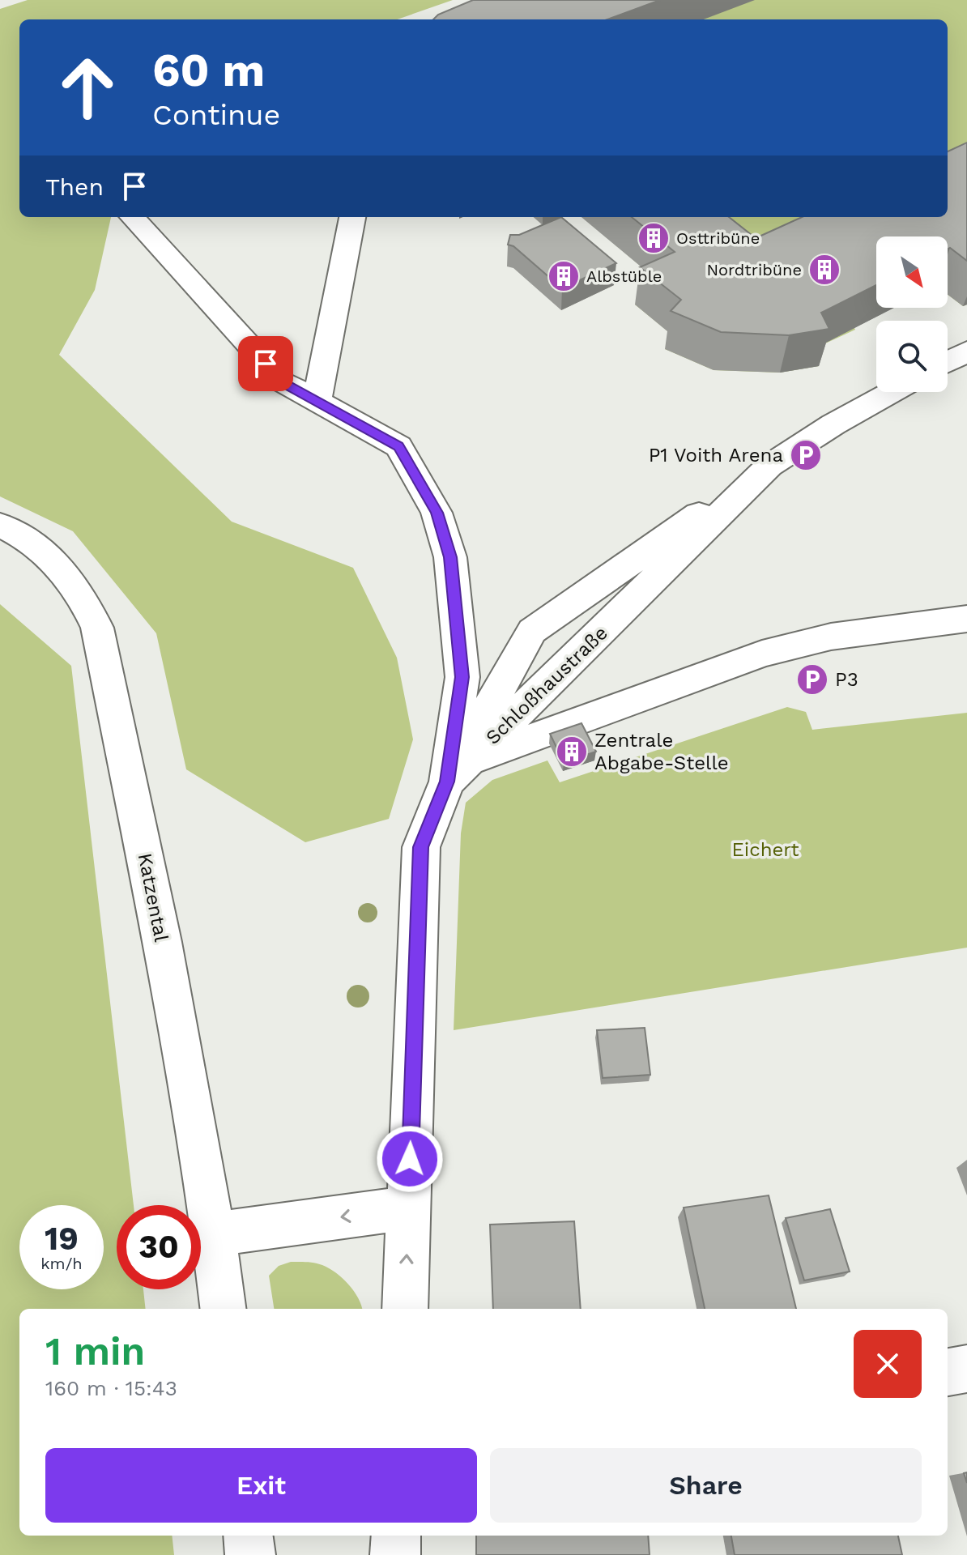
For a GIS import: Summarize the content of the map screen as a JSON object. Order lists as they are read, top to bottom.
{
  "streets": {
    "street": ["Schloßhaustraße", "Katzental"]
  },
  "parks": ["Eichert"],
  "places": {
    "building": [
      "Osttribüne",
      "Nordtribüne",
      "Albstüble",
      "Zentrale Abgabe-Stelle"
    ],
    "parking": ["P1 Voith Arena", "P3"]
  },
  "north": "bottom right",
  "page": {
    "turn": ["60 m", "Continue"],
    "then": "Then",
    "speed": "19 km/h",
    "limit": "30",
    "heading": ["1 min", "160 m · 15:43"],
    "buttons": ["Exit", "Share"]
  }
}
